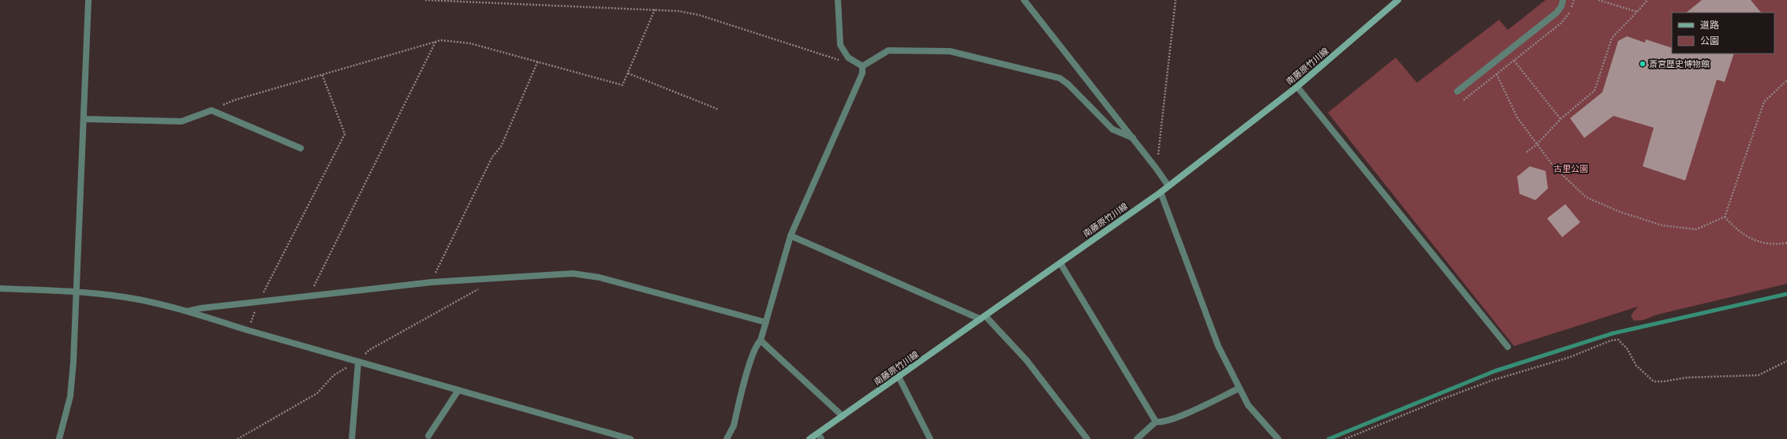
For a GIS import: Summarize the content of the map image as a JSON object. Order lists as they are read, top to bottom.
{
  "streets": {
    "main road": ["南藤原竹川線"]
  },
  "parks": ["古里公園"],
  "places": ["斎宮歴史博物館"],
  "legend": ["道路", "公園"]
}
